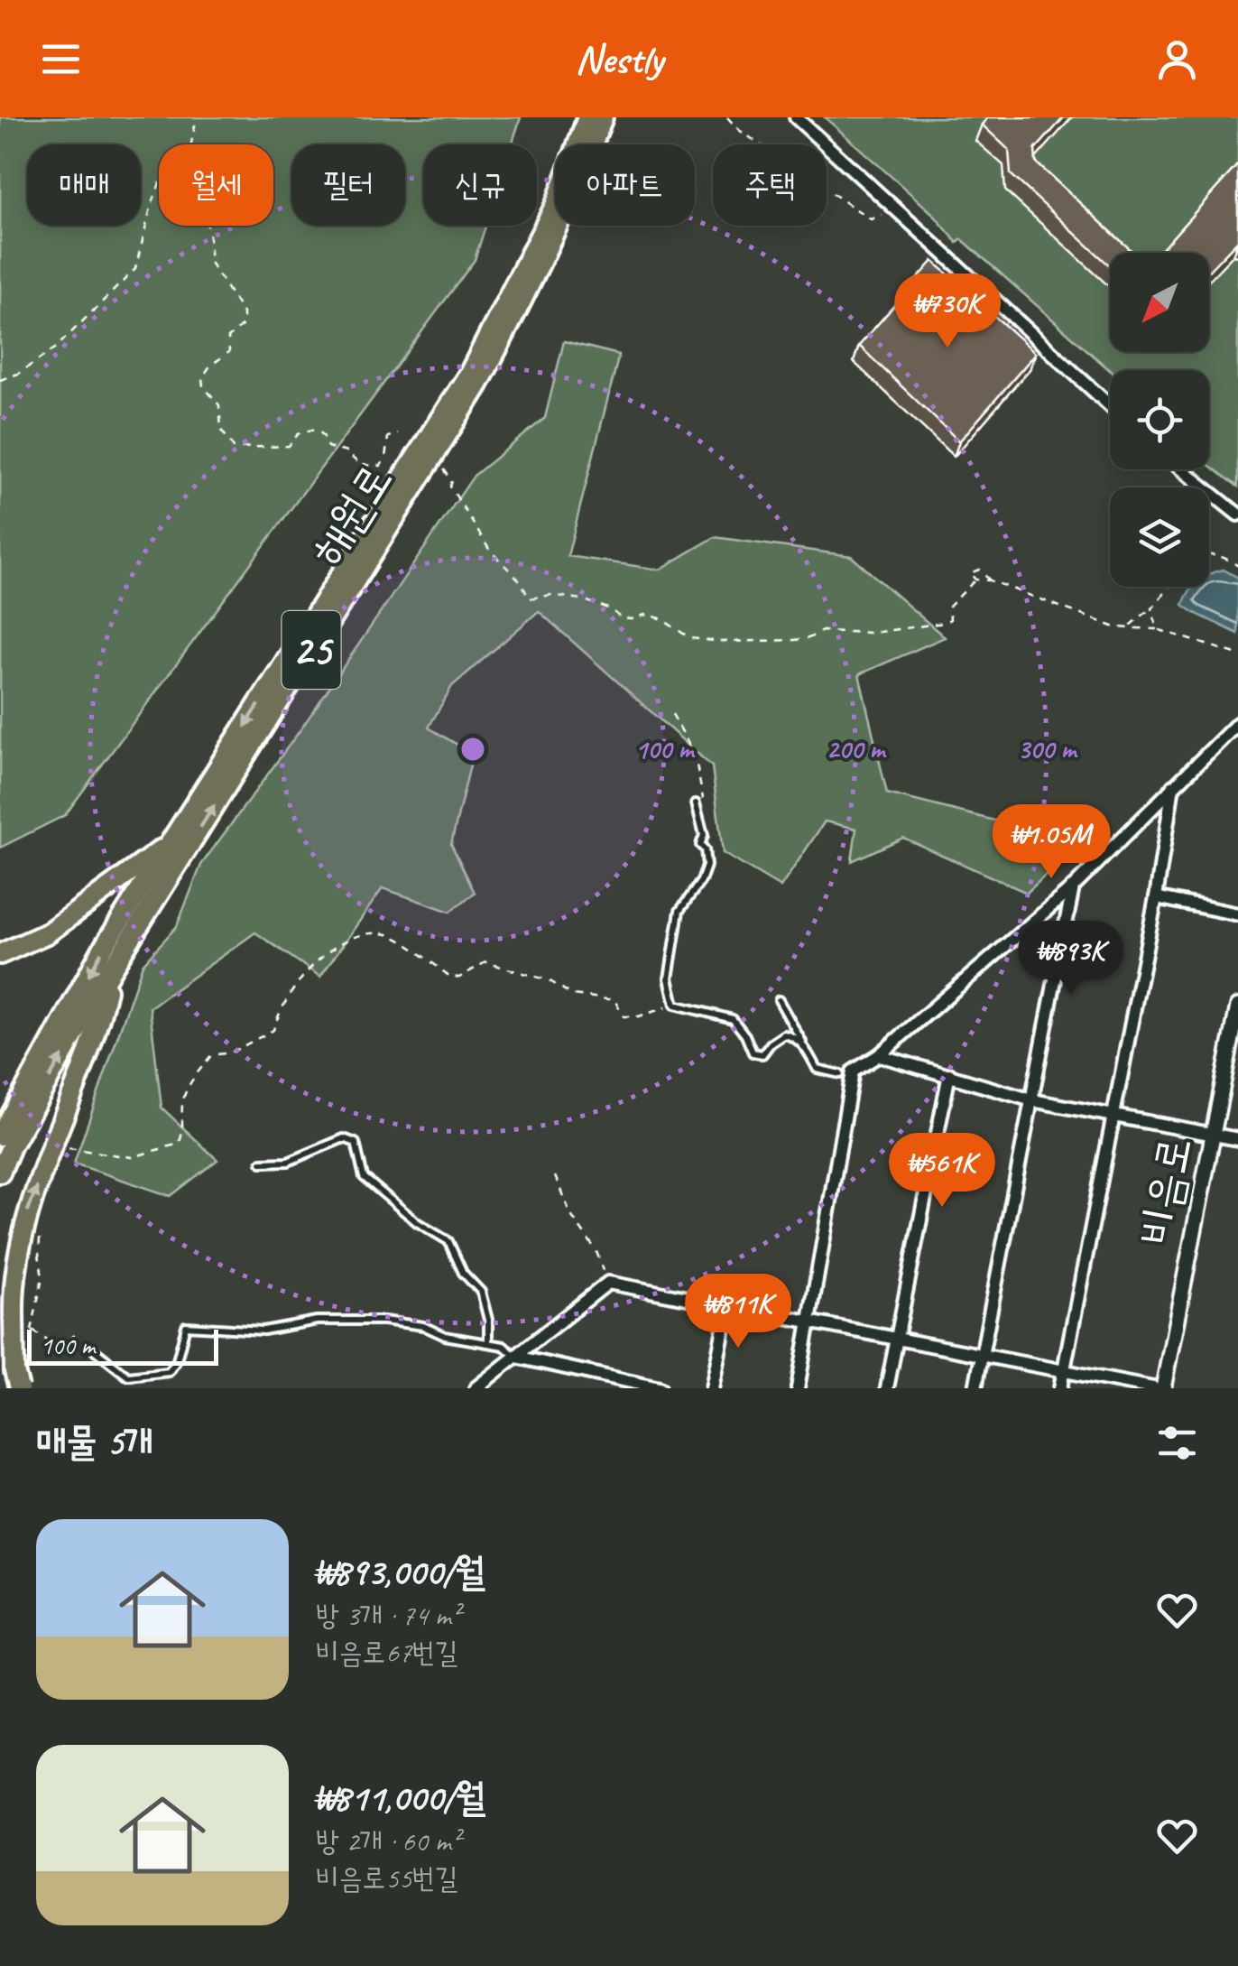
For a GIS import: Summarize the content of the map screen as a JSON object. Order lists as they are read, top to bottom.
{
  "streets": {
    "highway": ["해원로", "25"],
    "street": ["비음로"]
  },
  "scale_bar": "100 m",
  "north": "bottom left",
  "page": {
    "header": "Nestly",
    "chip": [
      "매매",
      "월세",
      "필터",
      "신규",
      "아파트",
      "주택"
    ],
    "price": [
      "₩730K",
      "₩1.05M",
      "₩893K",
      "₩561K",
      "₩811K"
    ],
    "scale": "100 m",
    "heading": "매물 5개",
    "list": [
      {
        "name": "₩893,000/월",
        "note": "방 3개 · 74 m² · 비음로67번길"
      },
      {
        "name": "₩811,000/월",
        "note": "방 2개 · 60 m² · 비음로55번길"
      }
    ]
  },
  "rings": ["100 m", "200 m", "300 m"]
}
